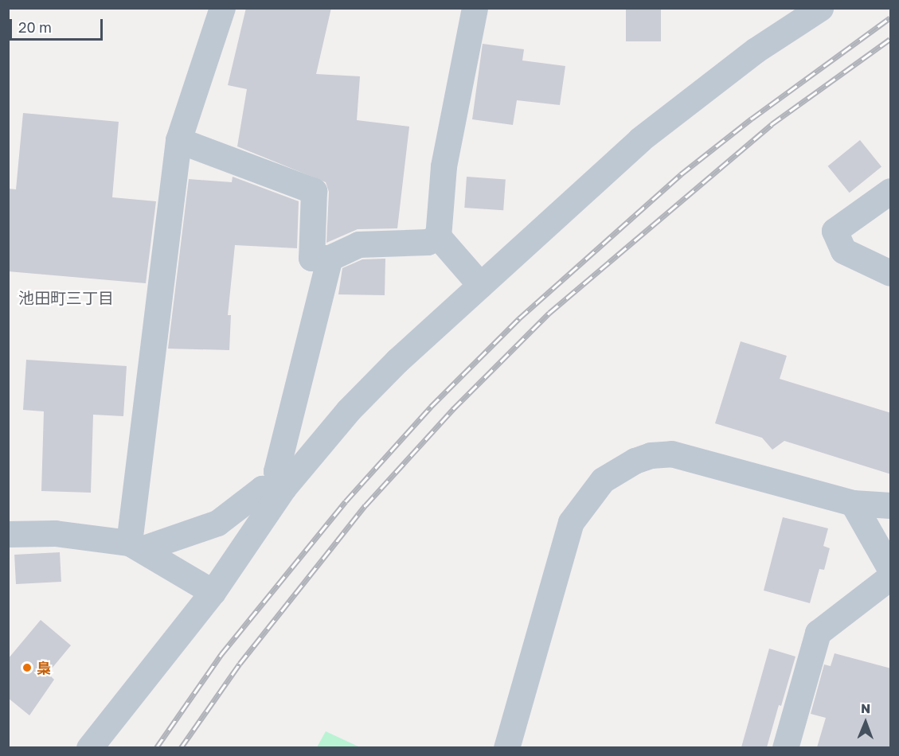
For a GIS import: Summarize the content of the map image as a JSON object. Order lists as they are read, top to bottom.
{
  "districts": ["池田町三丁目"],
  "places": ["梟"],
  "scale_bar": "20 m",
  "north": "top"
}
